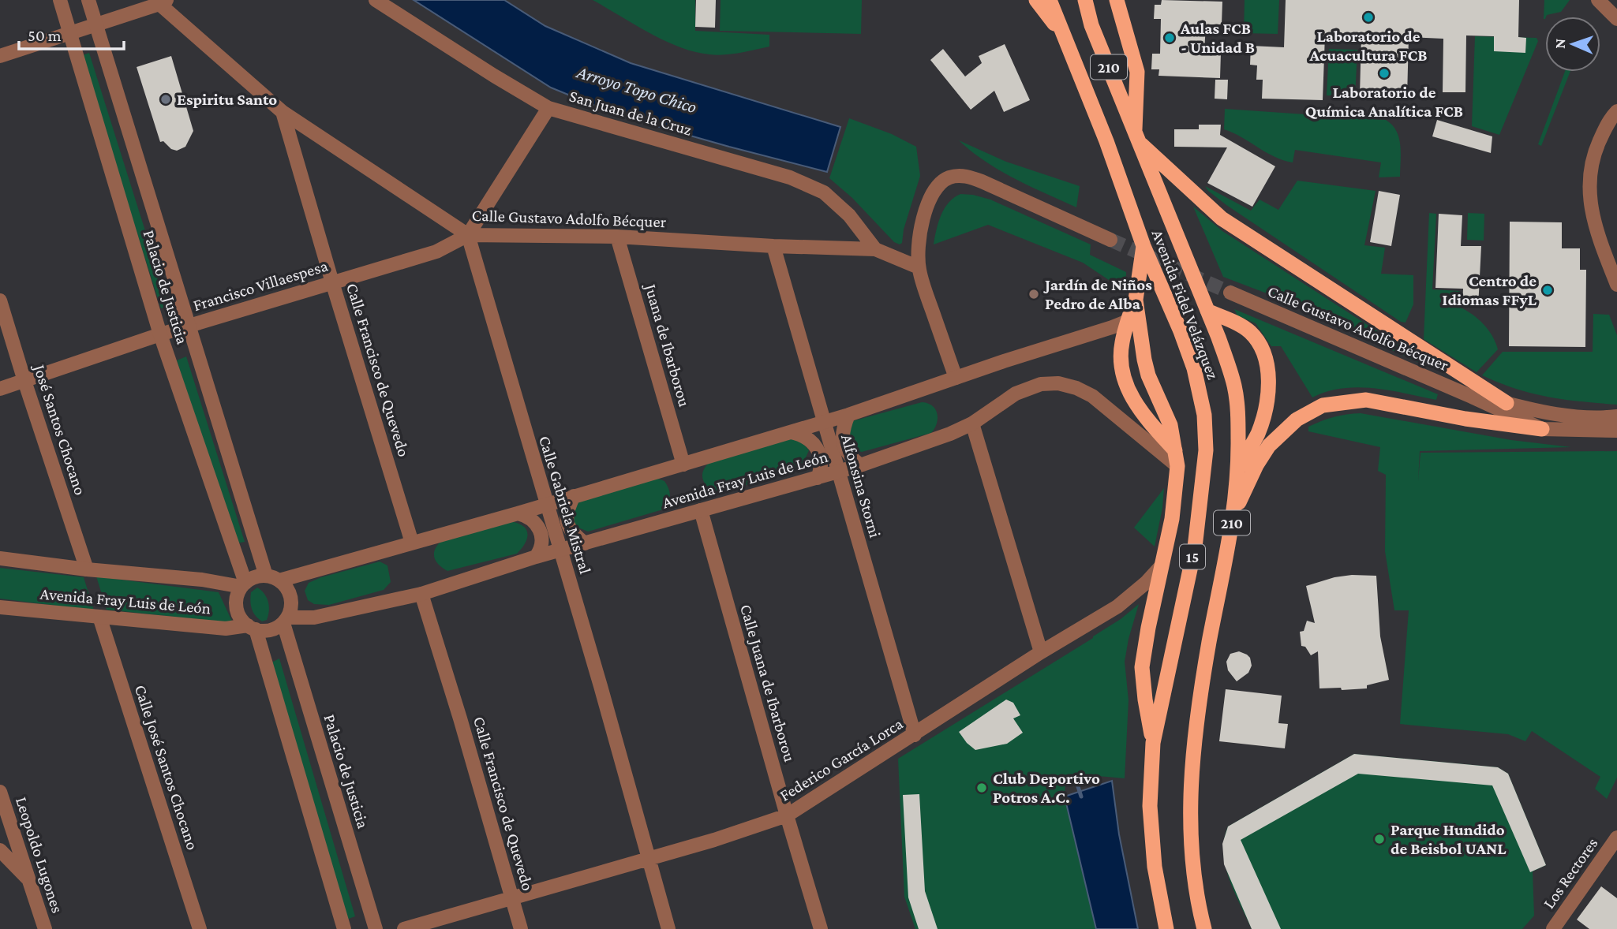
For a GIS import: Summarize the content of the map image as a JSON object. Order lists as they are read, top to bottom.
{
  "streets": {
    "highway": ["210", "Avenida Fidel Velázquez", "15"],
    "street": [
      "San Juan de la Cruz",
      "Calle Gustavo Adolfo Bécquer",
      "Francisco Villaespesa",
      "Palacio de Justicia",
      "Juana de Ibarborou",
      "Calle Francisco de Quevedo",
      "José Santos Chocano",
      "Avenida Fray Luis de León",
      "Alfonsina Storni",
      "Calle Gabriela Mistral",
      "Calle Juana de Ibarborou",
      "Federico García Lorca",
      "Calle José Santos Chocano",
      "Leopoldo Lugones",
      "Los Rectores"
    ]
  },
  "crossings": [
    ["San Juan de la Cruz", "Calle Gustavo Adolfo Bécquer"],
    ["Calle Gustavo Adolfo Bécquer", "Francisco Villaespesa"],
    ["Calle Gustavo Adolfo Bécquer", "Juana de Ibarborou"],
    ["Calle Gustavo Adolfo Bécquer", "Calle Francisco de Quevedo"],
    ["Calle Gustavo Adolfo Bécquer", "Alfonsina Storni"],
    ["Calle Gustavo Adolfo Bécquer", "Calle Gabriela Mistral"],
    ["Francisco Villaespesa", "Palacio de Justicia"],
    ["Francisco Villaespesa", "Calle Francisco de Quevedo"],
    ["Francisco Villaespesa", "José Santos Chocano"],
    ["Francisco Villaespesa", "Calle Gabriela Mistral"],
    ["Palacio de Justicia", "Avenida Fray Luis de León"],
    ["Avenida Fidel Velázquez", "15"],
    ["Juana de Ibarborou", "Avenida Fray Luis de León"],
    ["Calle Francisco de Quevedo", "Avenida Fray Luis de León"],
    ["Calle Francisco de Quevedo", "Federico García Lorca"],
    ["José Santos Chocano", "Avenida Fray Luis de León"],
    ["Avenida Fray Luis de León", "Alfonsina Storni"],
    ["Avenida Fray Luis de León", "Calle Gabriela Mistral"],
    ["Avenida Fray Luis de León", "Calle Juana de Ibarborou"],
    ["Avenida Fray Luis de León", "Calle José Santos Chocano"],
    ["Alfonsina Storni", "Federico García Lorca"],
    ["Calle Gabriela Mistral", "Federico García Lorca"],
    ["Calle Juana de Ibarborou", "Federico García Lorca"]
  ],
  "water": ["Arroyo Topo Chico"],
  "places": [
    "Laboratorio de Acuacultura FCB",
    "Aulas FCB - Unidad B",
    "Laboratorio de Química Analítica FCB",
    "Espiritu Santo",
    "Centro de Idiomas FFyL",
    "Jardín de Niños Pedro de Alba",
    "Club Deportivo Potros A.C.",
    "Parque Hundido de Beisbol UANL"
  ],
  "scale_bar": "50 m",
  "north": "left"
}
